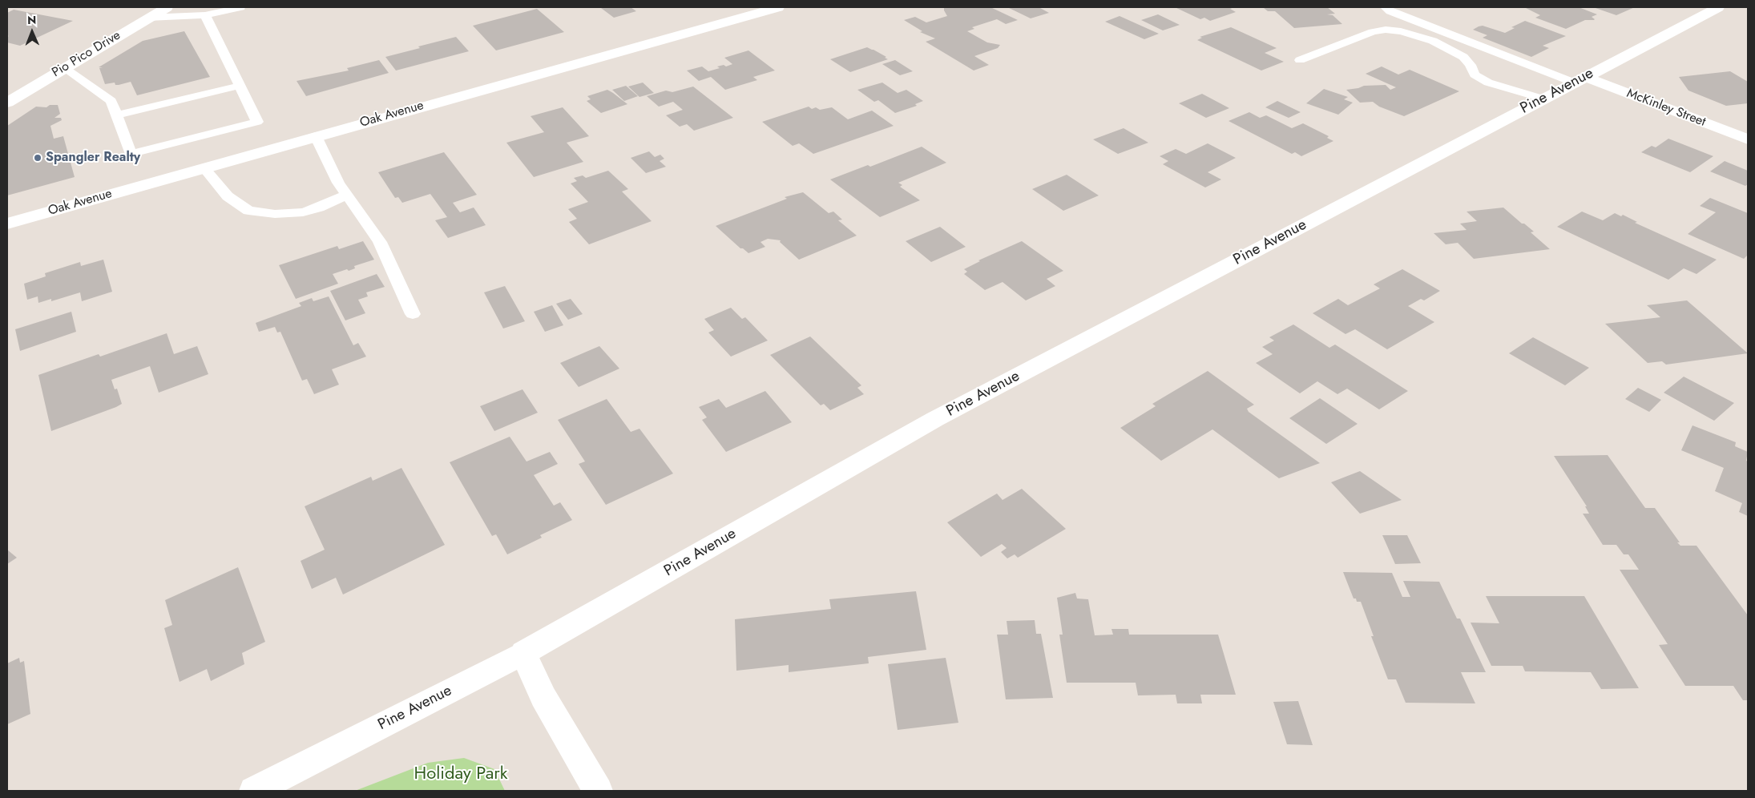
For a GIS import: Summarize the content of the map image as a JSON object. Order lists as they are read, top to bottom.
{
  "streets": {
    "street": [
      "Pio Pico Drive",
      "Pine Avenue",
      "McKinley Street",
      "Oak Avenue"
    ]
  },
  "crossings": [
    ["Pine Avenue", "McKinley Street"]
  ],
  "parks": ["Holiday Park"],
  "places": ["Spangler Realty"],
  "north": "top"
}
